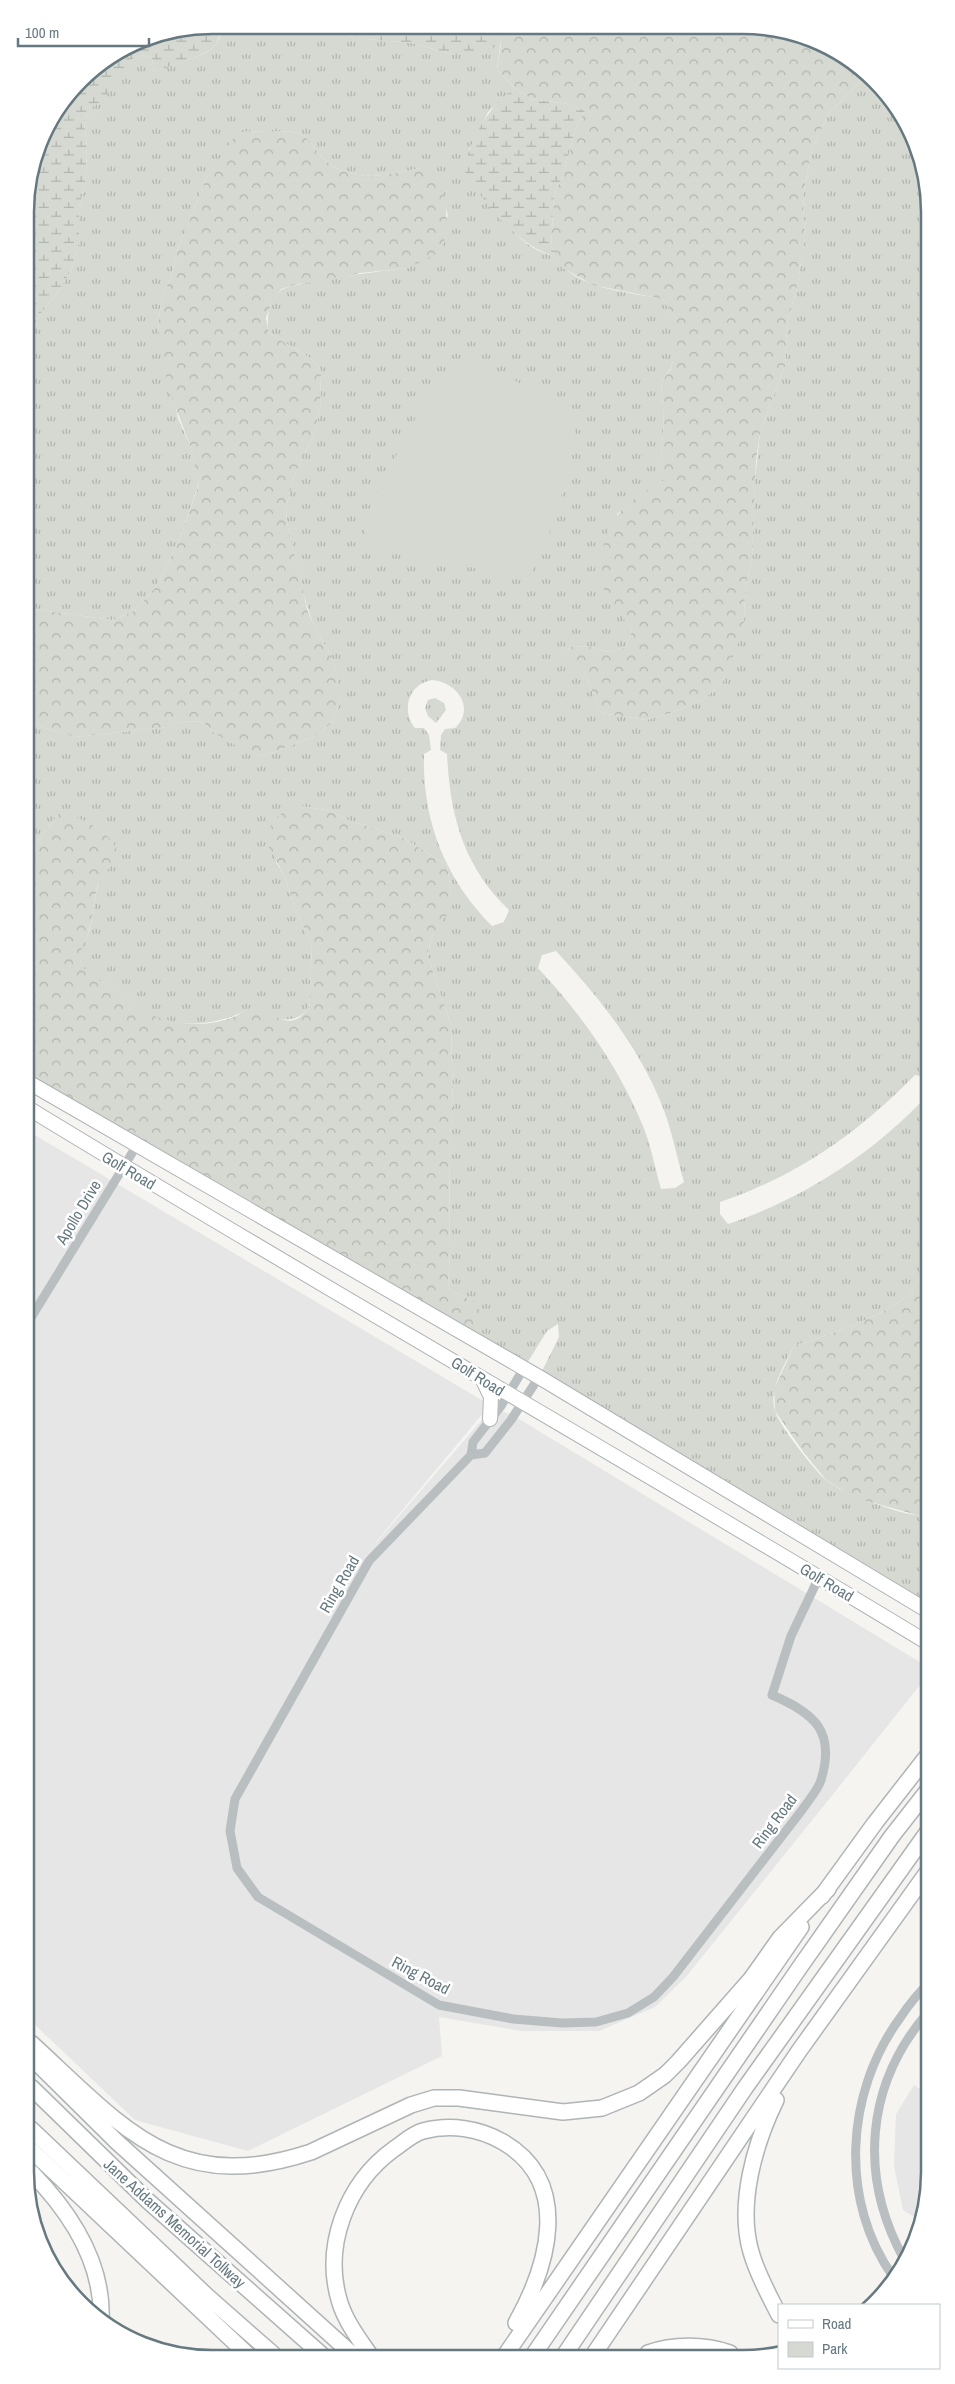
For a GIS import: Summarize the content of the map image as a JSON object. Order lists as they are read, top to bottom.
{
  "streets": {
    "highway": ["Jane Addams Memorial Tollway"],
    "main road": ["Golf Road"],
    "street": ["Apollo Drive", "Ring Road"]
  },
  "crossings": [
    ["Golf Road", "Apollo Drive"],
    ["Golf Road", "Ring Road"]
  ],
  "legend": ["Road", "Park"],
  "scale_bar": "100 m"
}
